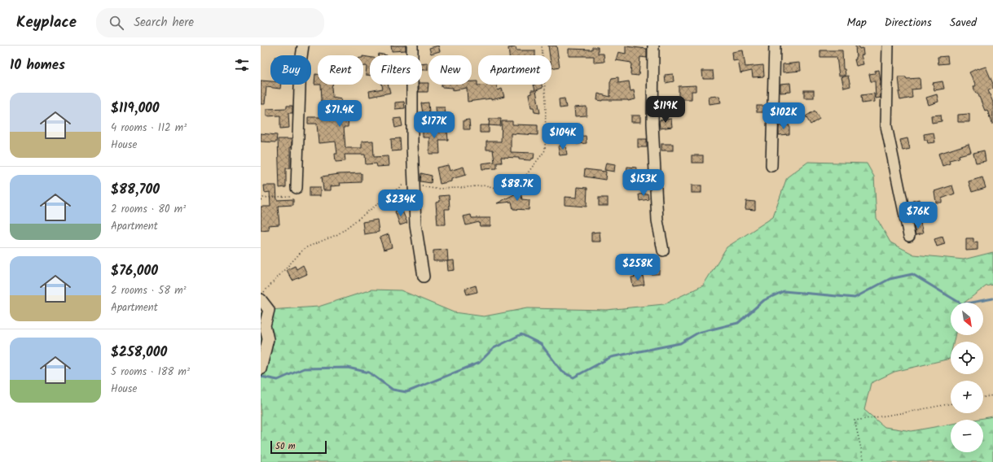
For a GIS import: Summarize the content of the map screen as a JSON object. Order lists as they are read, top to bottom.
{
  "scale_bar": "50 m",
  "north": "bottom right",
  "page": {
    "header": "Keyplace",
    "search": "Search here",
    "nav": ["Map", "Directions", "Saved"],
    "heading": "10 homes",
    "chip": [
      "Buy",
      "Rent",
      "Filters",
      "New",
      "Apartment"
    ],
    "list": [
      {
        "name": "$119,000",
        "note": "4 rooms · 112 m² · House"
      },
      {
        "name": "$88,700",
        "note": "2 rooms · 80 m² · Apartment"
      },
      {
        "name": "$76,000",
        "note": "2 rooms · 58 m² · Apartment"
      },
      {
        "name": "$258,000",
        "note": "5 rooms · 188 m² · House"
      }
    ],
    "price": [
      "$119K",
      "$71.4K",
      "$102K",
      "$177K",
      "$104K",
      "$153K",
      "$88.7K",
      "$234K",
      "$76K",
      "$258K"
    ],
    "map_buttons": ["+", "−"],
    "scale": "50 m"
  }
}
